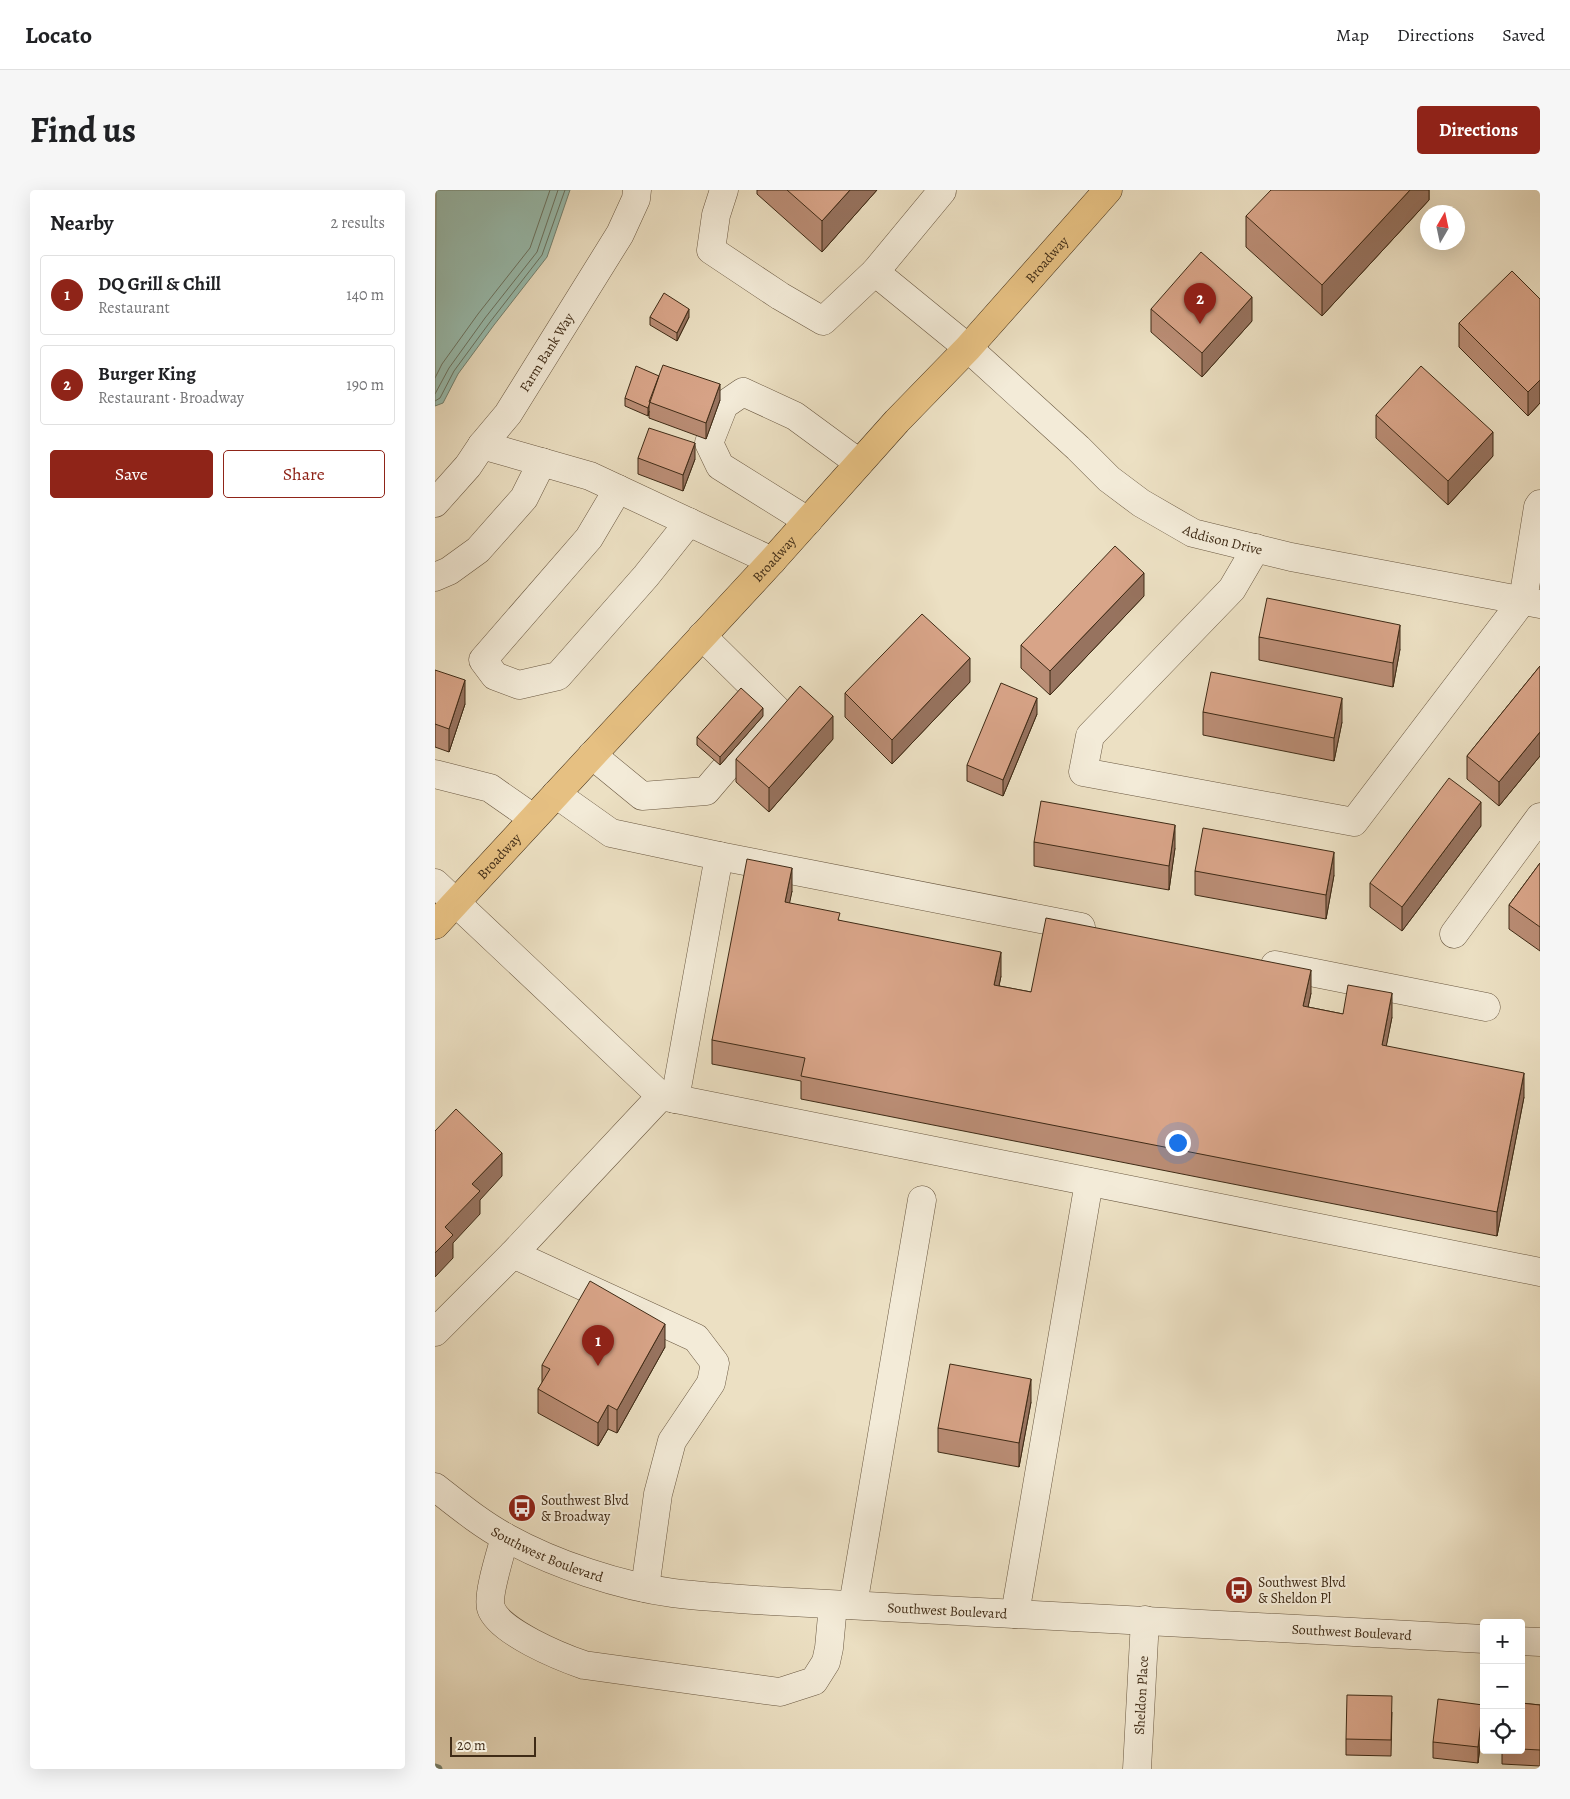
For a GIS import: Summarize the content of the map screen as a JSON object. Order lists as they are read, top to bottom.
{
  "streets": {
    "main road": ["Broadway"],
    "street": [
      "Farm Bank Way",
      "Addison Drive",
      "Southwest Boulevard",
      "Sheldon Place"
    ]
  },
  "crossings": [
    ["Broadway", "Addison Drive"],
    ["Southwest Boulevard", "Sheldon Place"]
  ],
  "places": {
    "bus stop": ["Southwest Blvd & Broadway", "Southwest Blvd & Sheldon Pl"]
  },
  "scale_bar": "20 m",
  "north": "top",
  "page": {
    "header": "Locato",
    "nav": ["Map", "Directions", "Saved"],
    "title": "Find us",
    "buttons": [
      "Directions",
      ["Save", "Share"]
    ],
    "heading": ["Nearby", "2 results"],
    "list": [
      {
        "mark": "1",
        "name": "DQ Grill & Chill",
        "note": "Restaurant",
        "value": "140 m"
      },
      {
        "mark": "2",
        "name": "Burger King",
        "note": "Restaurant · Broadway",
        "value": "190 m"
      }
    ],
    "pins": ["2", "1"],
    "map_buttons": ["+", "−"],
    "scale": "20 m"
  }
}
